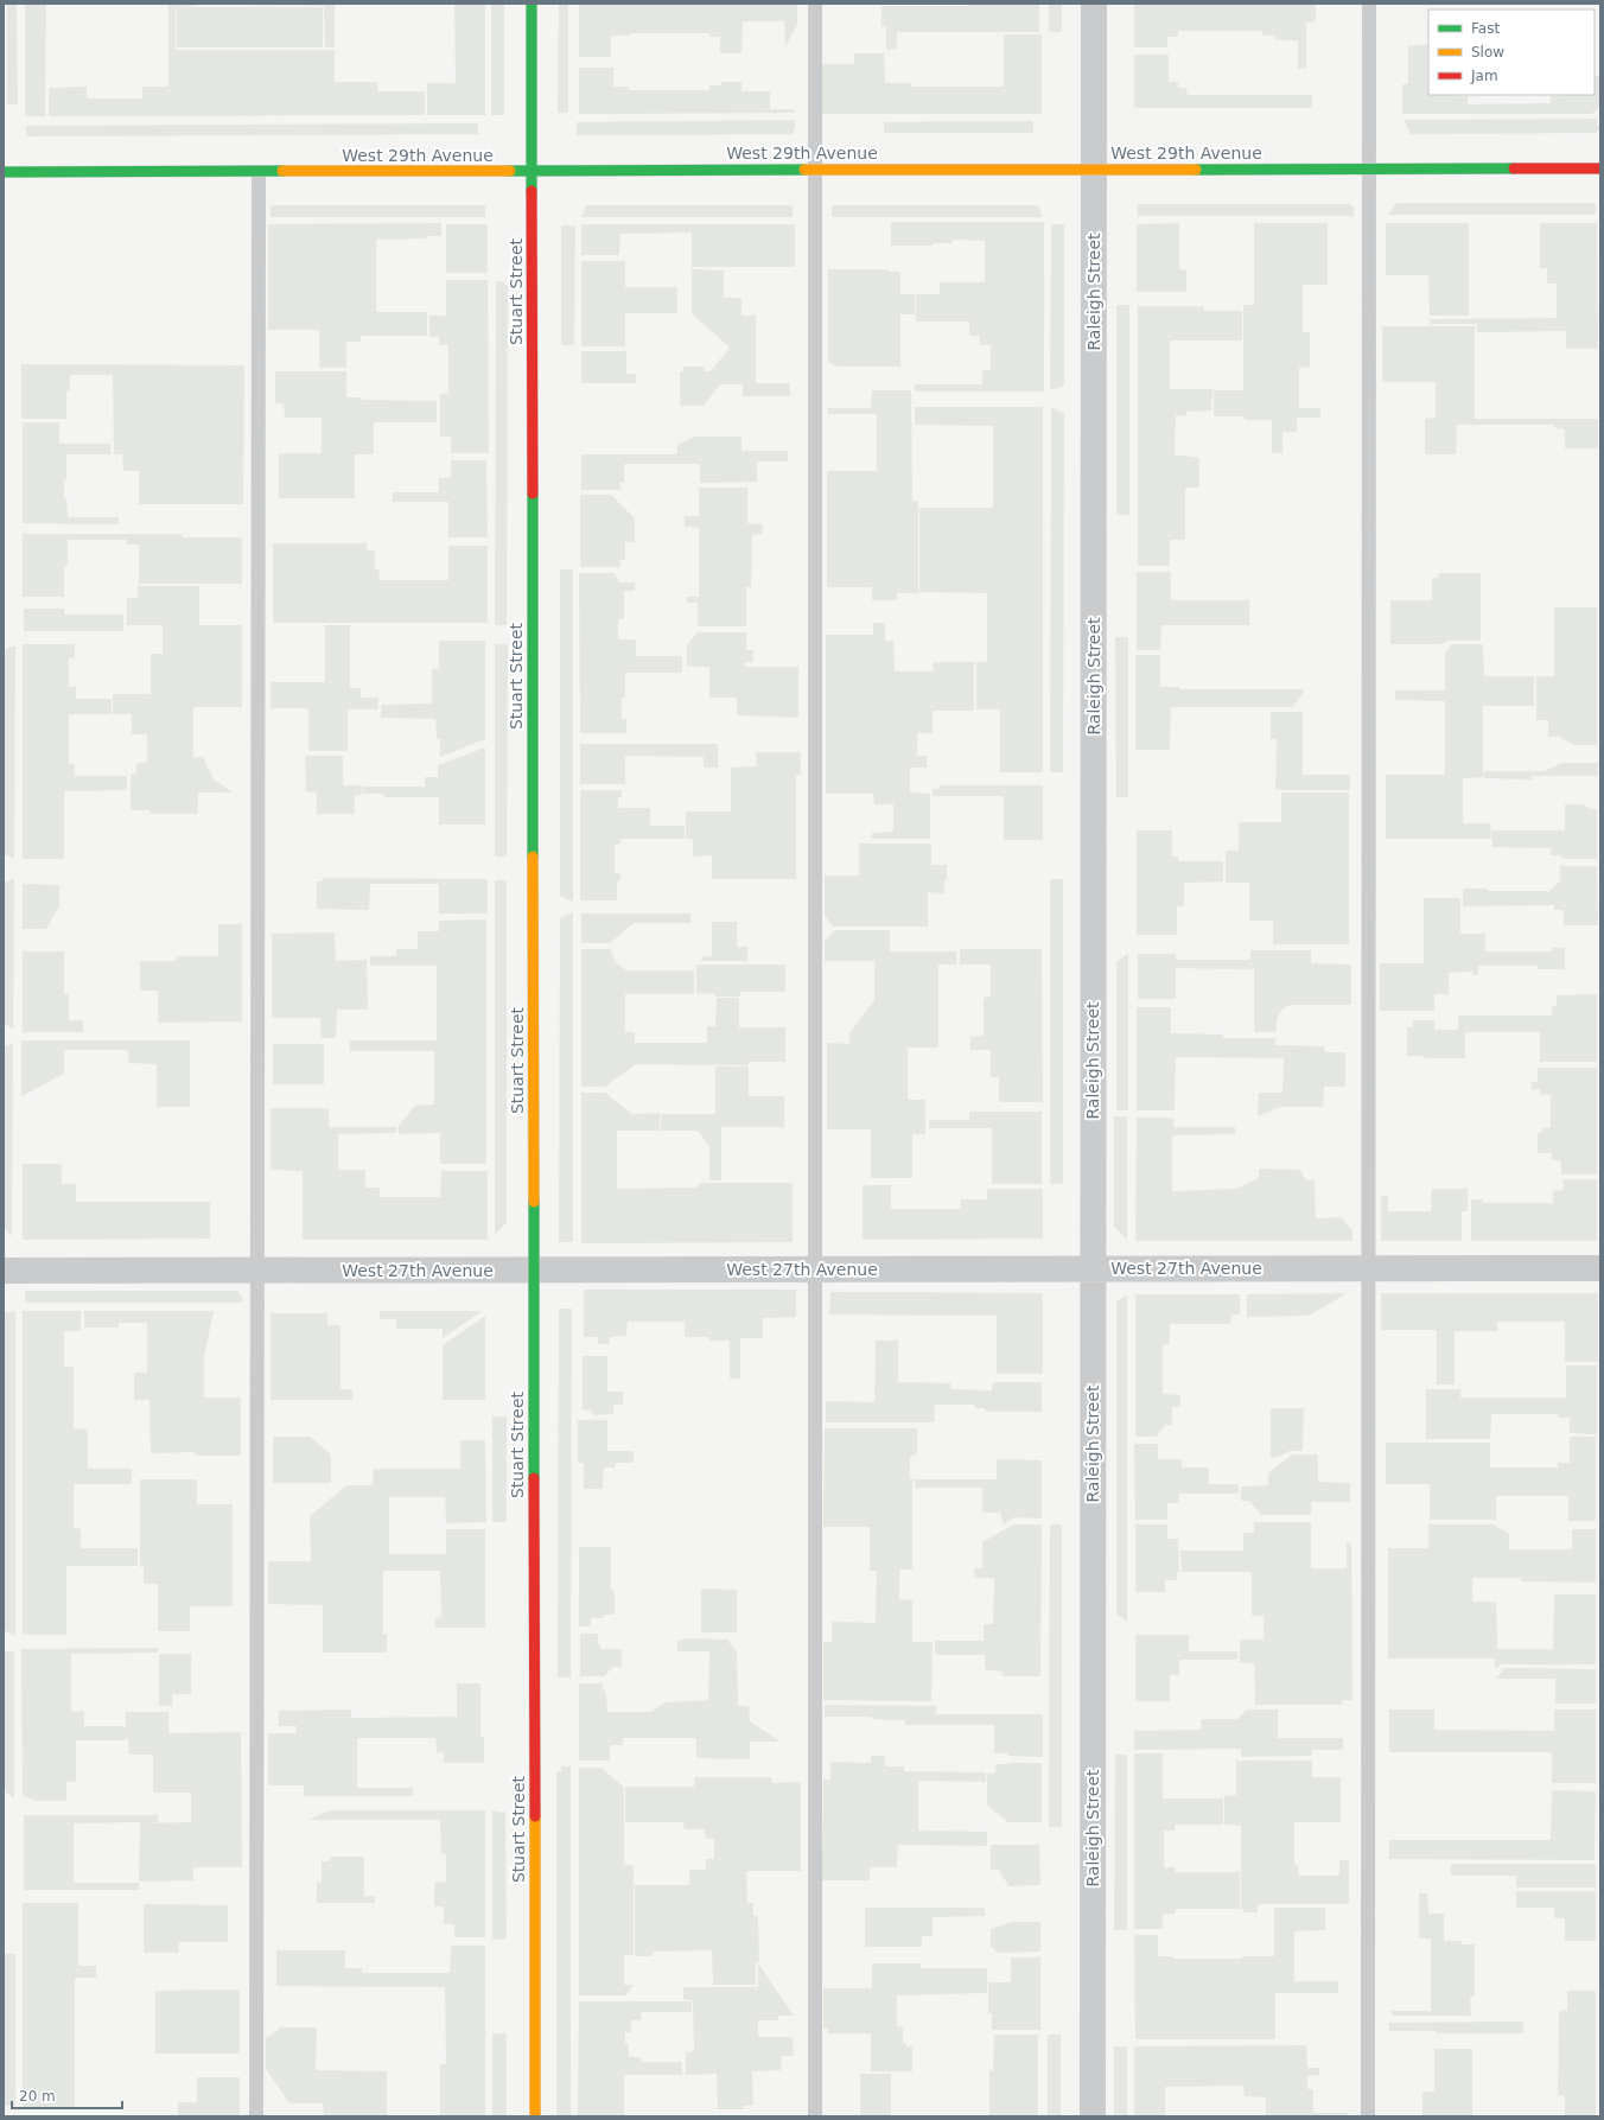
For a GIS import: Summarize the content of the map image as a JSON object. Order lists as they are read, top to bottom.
{
  "streets": {
    "street": [
      "West 29th Avenue",
      "Stuart Street",
      "Raleigh Street",
      "West 27th Avenue"
    ]
  },
  "crossings": [
    ["West 29th Avenue", "Stuart Street"],
    ["West 29th Avenue", "Raleigh Street"],
    ["Stuart Street", "West 27th Avenue"],
    ["Raleigh Street", "West 27th Avenue"]
  ],
  "legend": ["Fast", "Slow", "Jam"],
  "scale_bar": "20 m"
}
